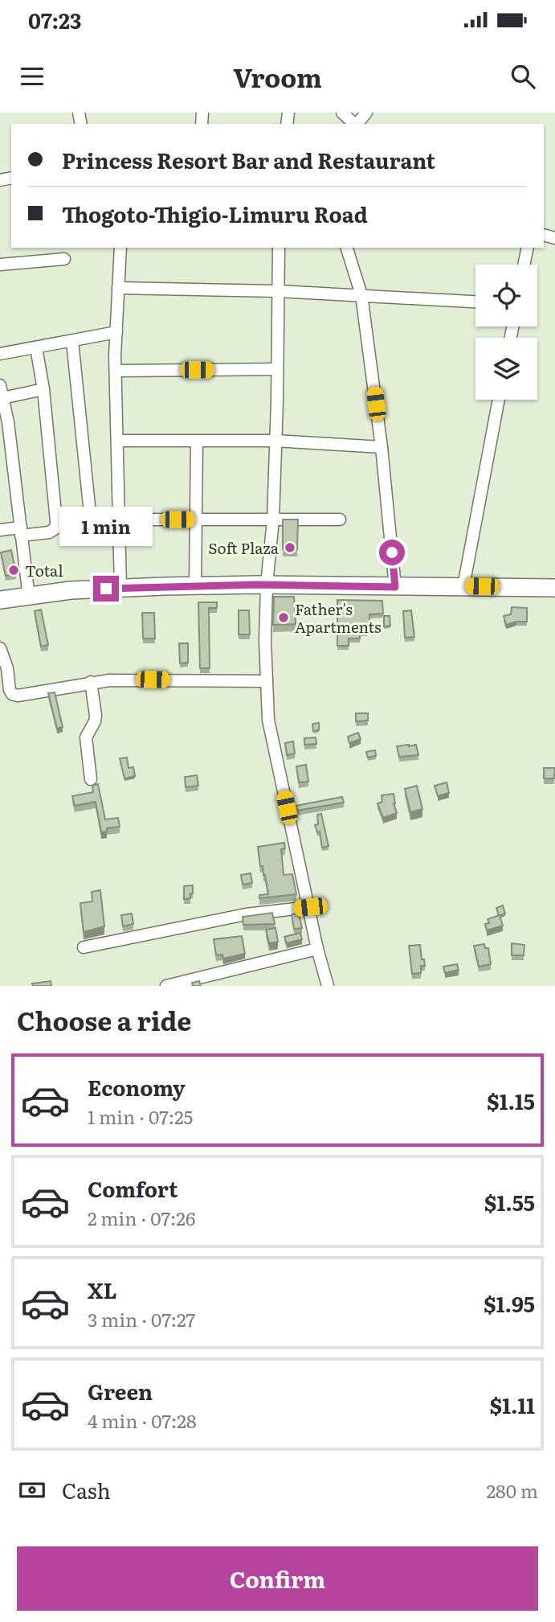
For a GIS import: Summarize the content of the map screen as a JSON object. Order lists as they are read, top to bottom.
{
  "places": ["Soft Plaza", "Total", "Father's Apartments"],
  "page": {
    "status": "07:23",
    "header": "Vroom",
    "banner": ["Princess Resort Bar and Restaurant", "Thogoto-Thigio-Limuru Road"],
    "bubble": "1 min",
    "heading": "Choose a ride",
    "list": [
      {
        "name": "Economy",
        "note": "1 min · 07:25",
        "value": "$1.15"
      },
      {
        "name": "Comfort",
        "note": "2 min · 07:26",
        "value": "$1.55"
      },
      {
        "name": "XL",
        "note": "3 min · 07:27",
        "value": "$1.95"
      },
      {
        "name": "Green",
        "note": "4 min · 07:28",
        "value": "$1.11"
      }
    ],
    "pay": ["Cash", "280 m"],
    "buttons": "Confirm"
  }
}
